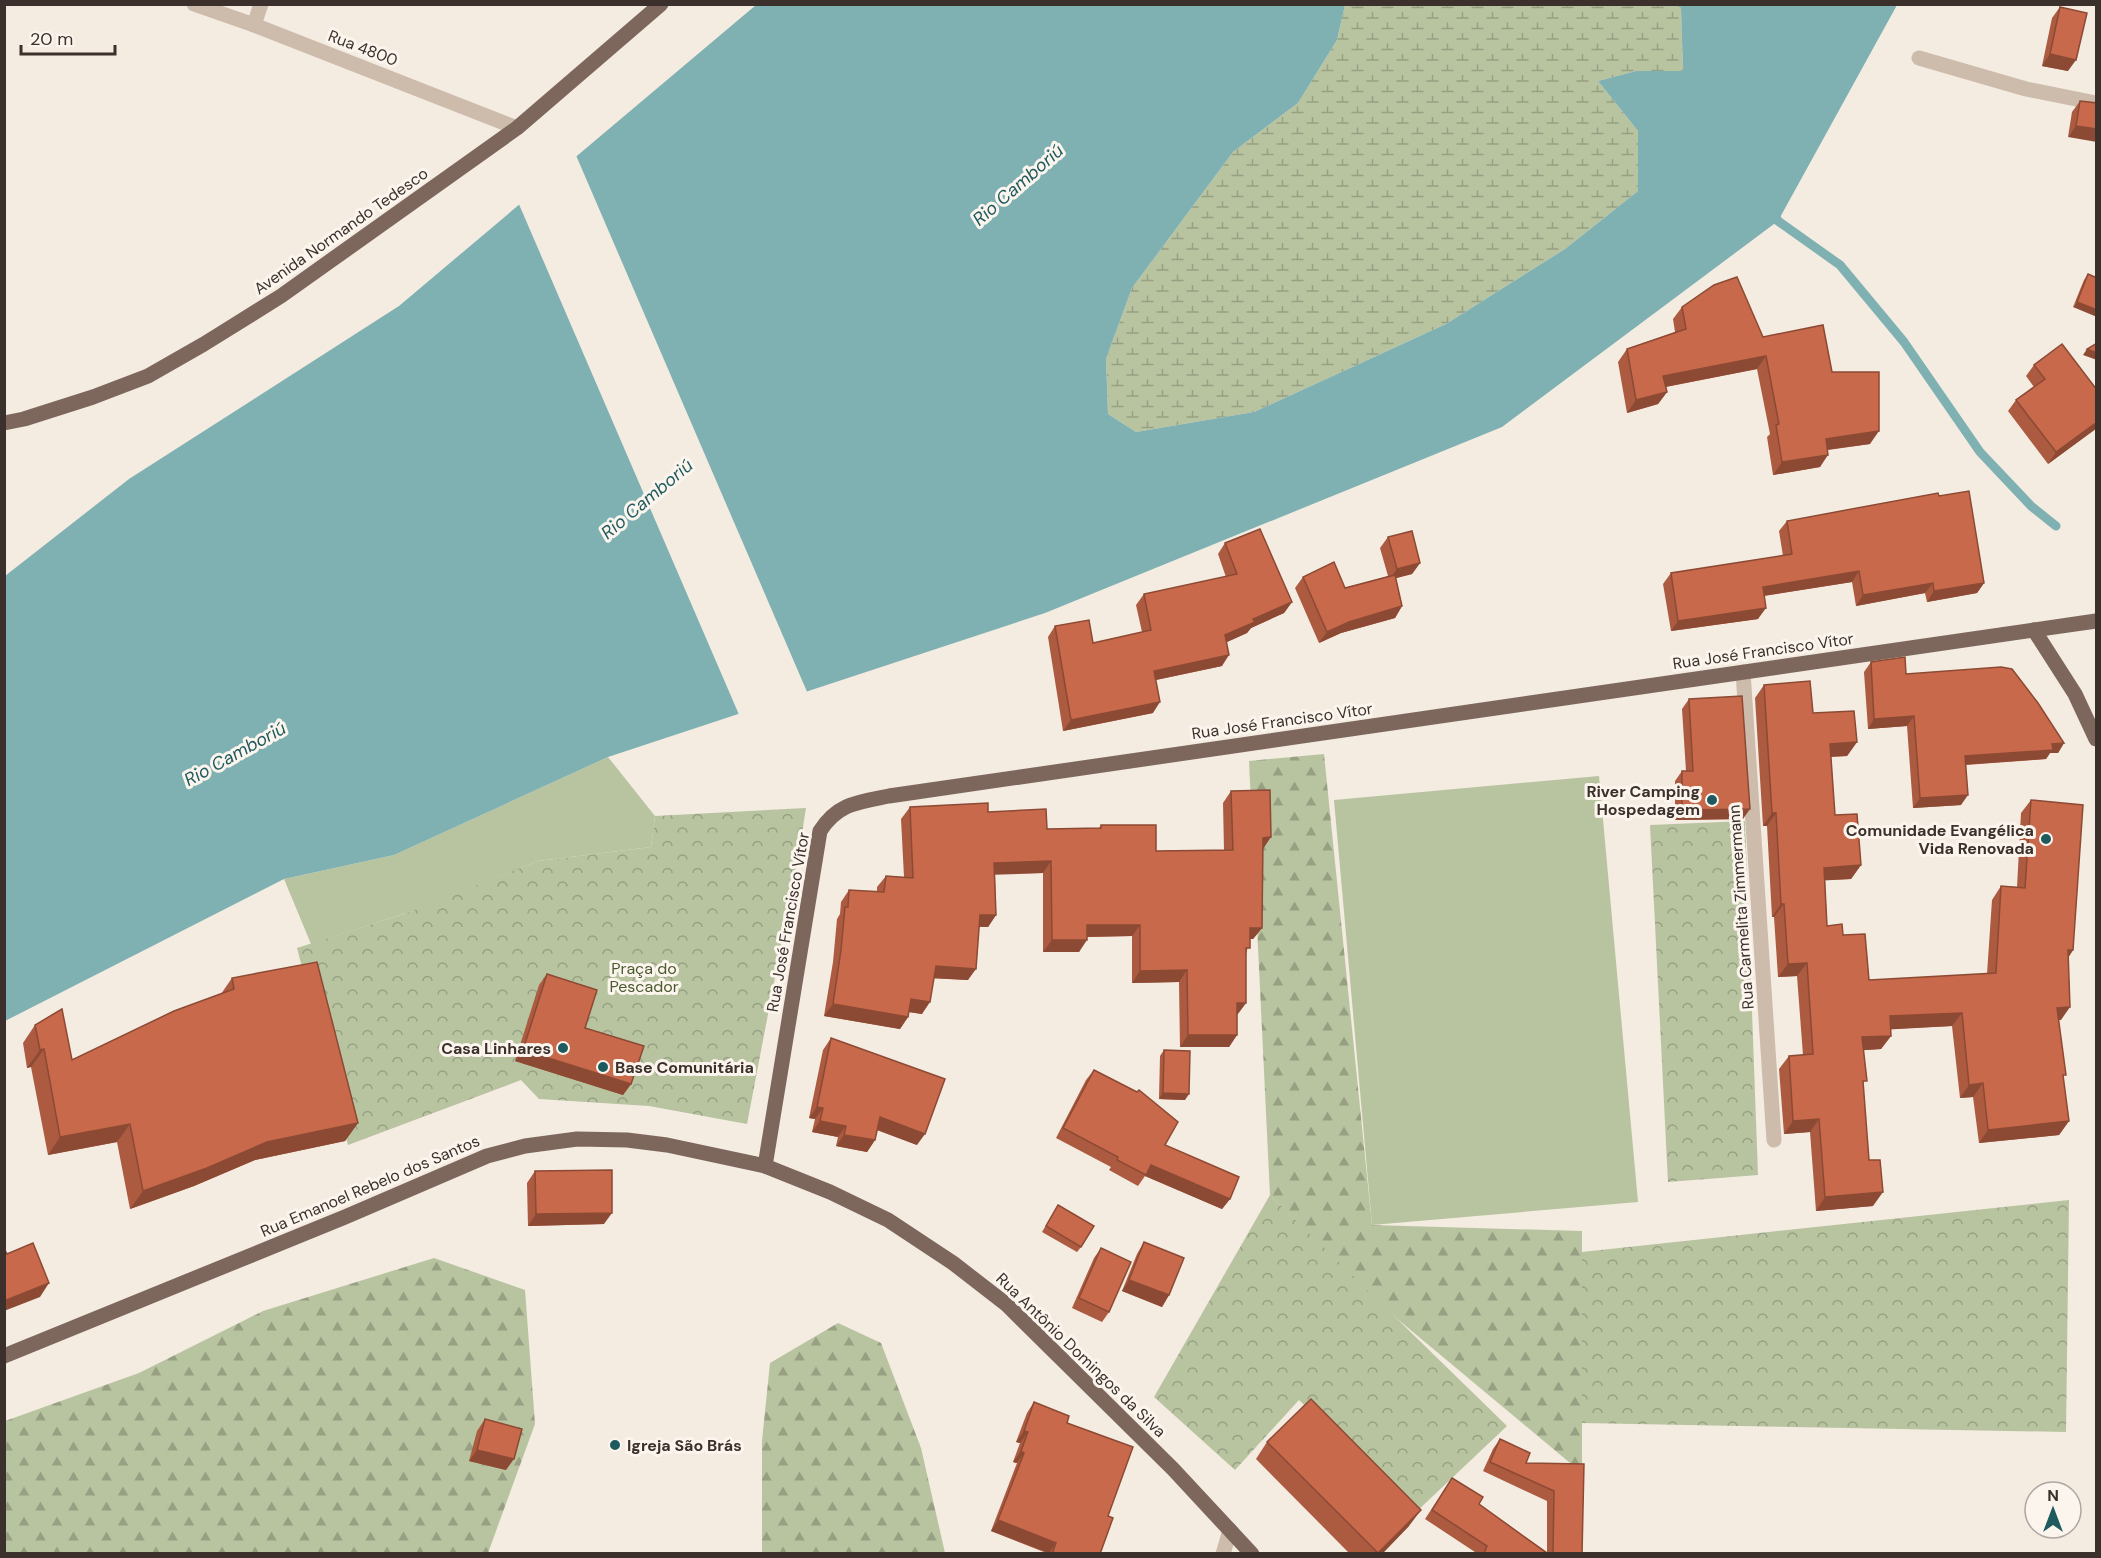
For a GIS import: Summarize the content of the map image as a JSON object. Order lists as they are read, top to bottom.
{
  "streets": {
    "main road": [
      "Avenida Normando Tedesco",
      "Rua José Francisco Vítor",
      "Rua Emanoel Rebelo dos Santos",
      "Rua Antônio Domingos da Silva"
    ],
    "street": ["Rua 4800", "Rua Carmelita Zimmermann"]
  },
  "crossings": [
    ["Rua 4800", "Avenida Normando Tedesco"],
    ["Rua José Francisco Vítor", "Rua Carmelita Zimmermann"],
    ["Rua José Francisco Vítor", "Rua Emanoel Rebelo dos Santos"],
    ["Rua José Francisco Vítor", "Rua Antônio Domingos da Silva"],
    ["Rua Emanoel Rebelo dos Santos", "Rua Antônio Domingos da Silva"]
  ],
  "water": ["Rio Camboriú"],
  "parks": ["Praça do Pescador"],
  "places": [
    "River Camping Hospedagem",
    "Comunidade Evangélica Vida Renovada",
    "Casa Linhares",
    "Base Comunitária",
    "Igreja São Brás"
  ],
  "scale_bar": "20 m",
  "north": "top"
}
